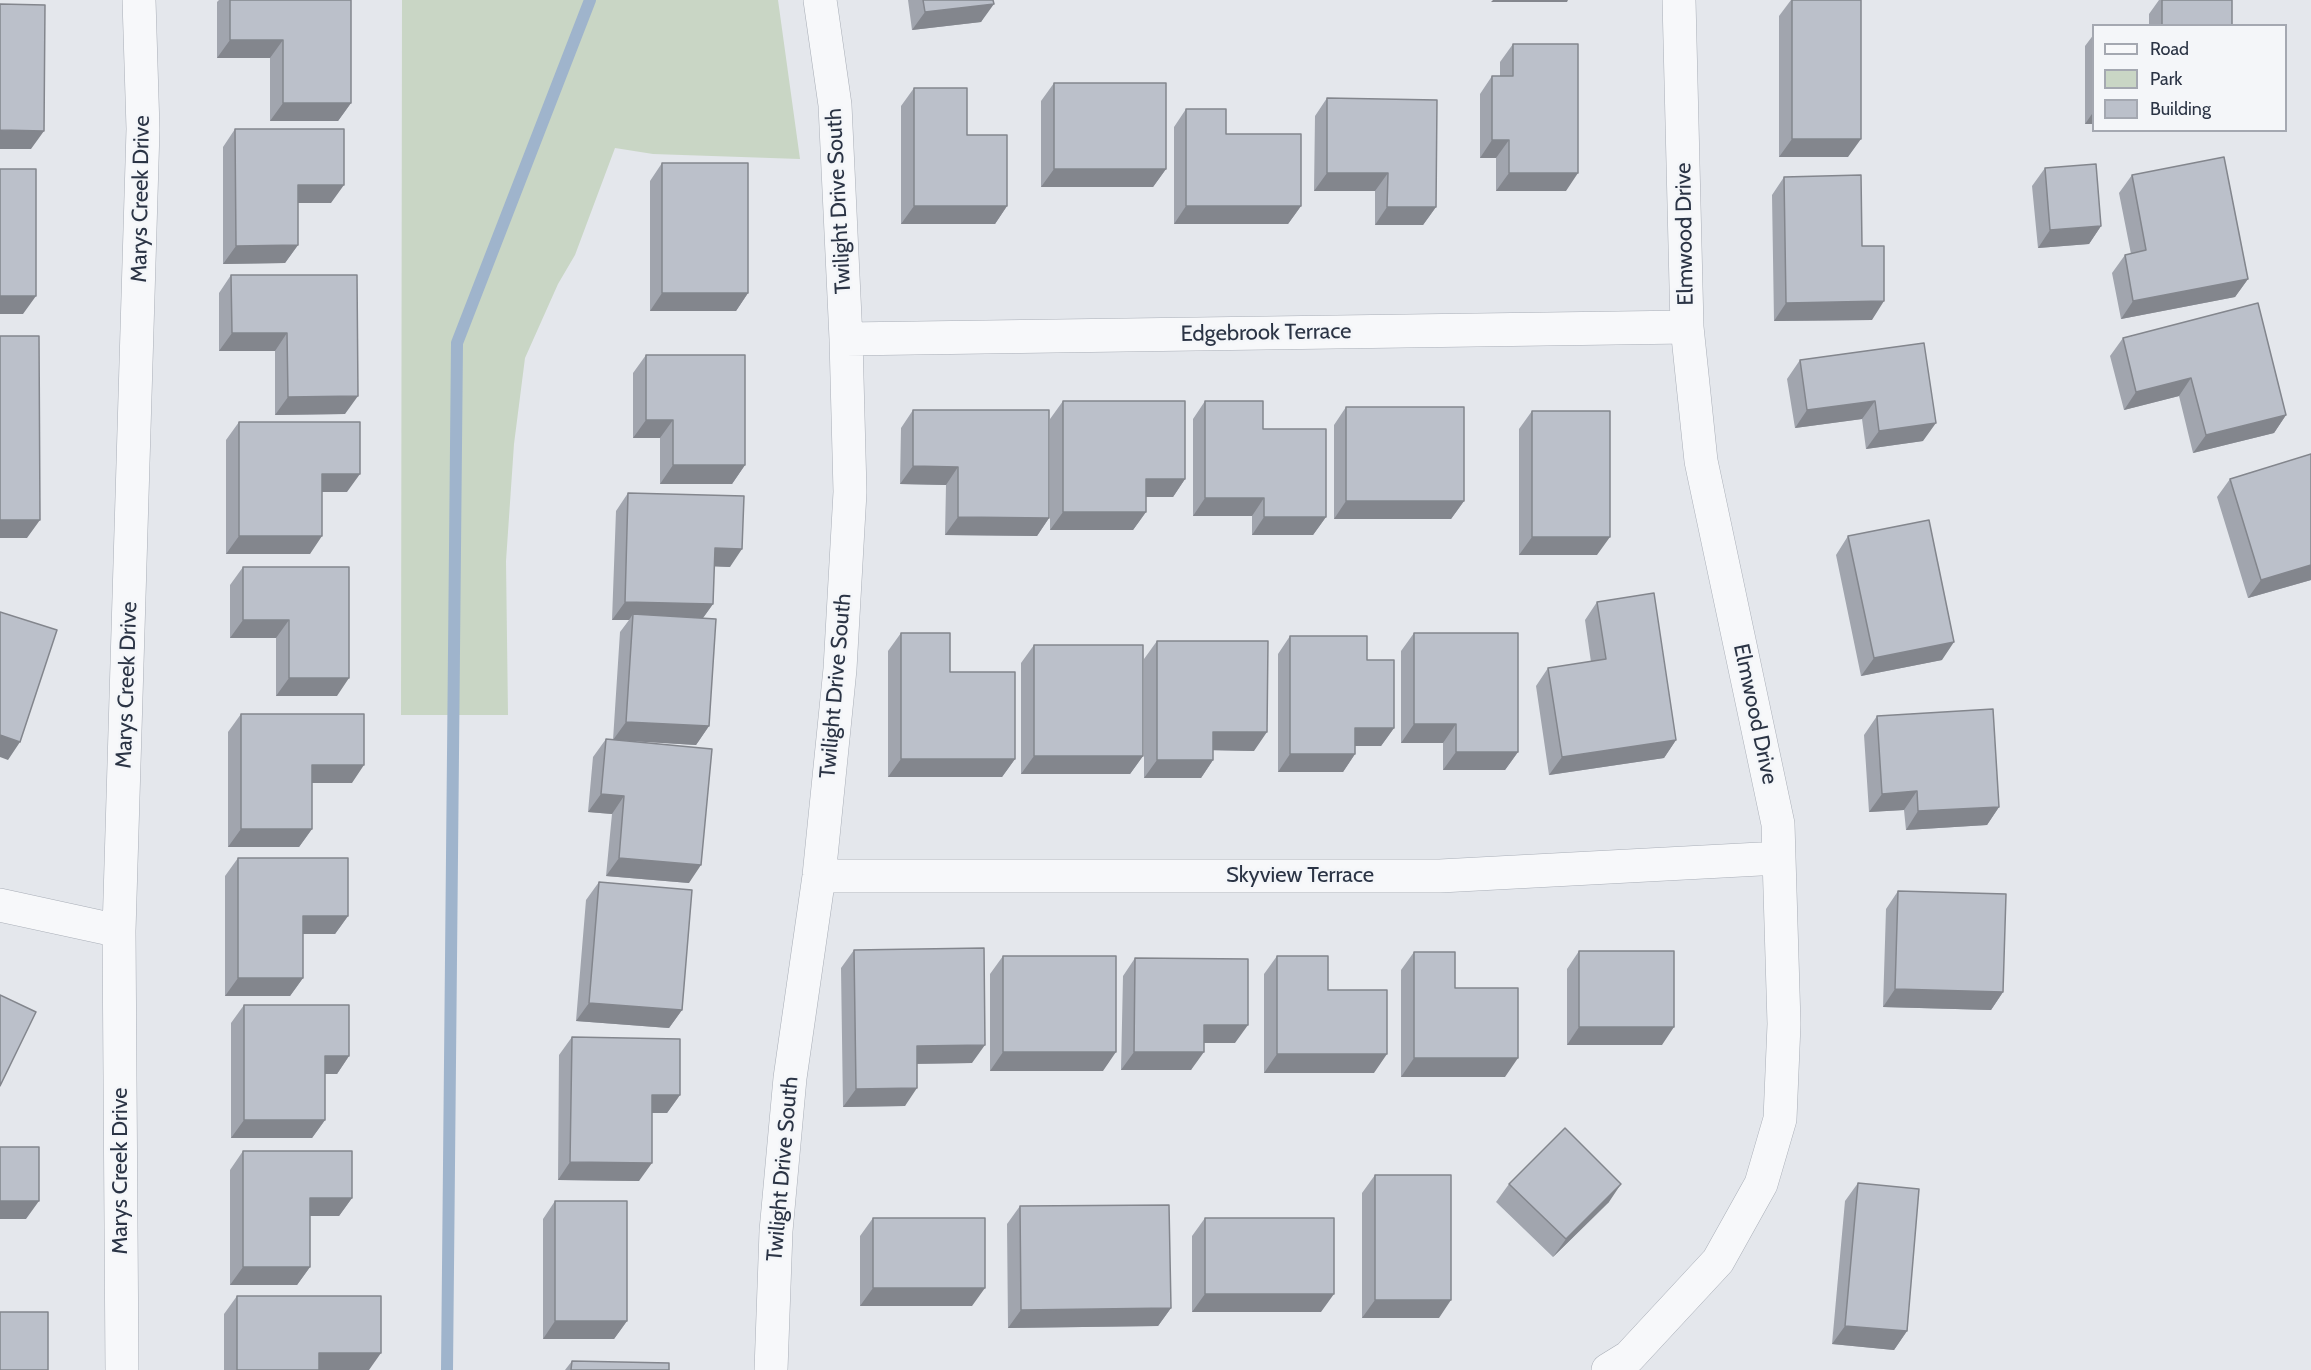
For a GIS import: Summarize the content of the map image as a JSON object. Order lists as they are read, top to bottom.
{
  "streets": {
    "street": [
      "Marys Creek Drive",
      "Twilight Drive South",
      "Elmwood Drive",
      "Edgebrook Terrace",
      "Skyview Terrace"
    ]
  },
  "crossings": [
    ["Twilight Drive South", "Edgebrook Terrace"],
    ["Twilight Drive South", "Skyview Terrace"],
    ["Elmwood Drive", "Edgebrook Terrace"],
    ["Elmwood Drive", "Skyview Terrace"]
  ],
  "legend": ["Road", "Park", "Building"]
}
